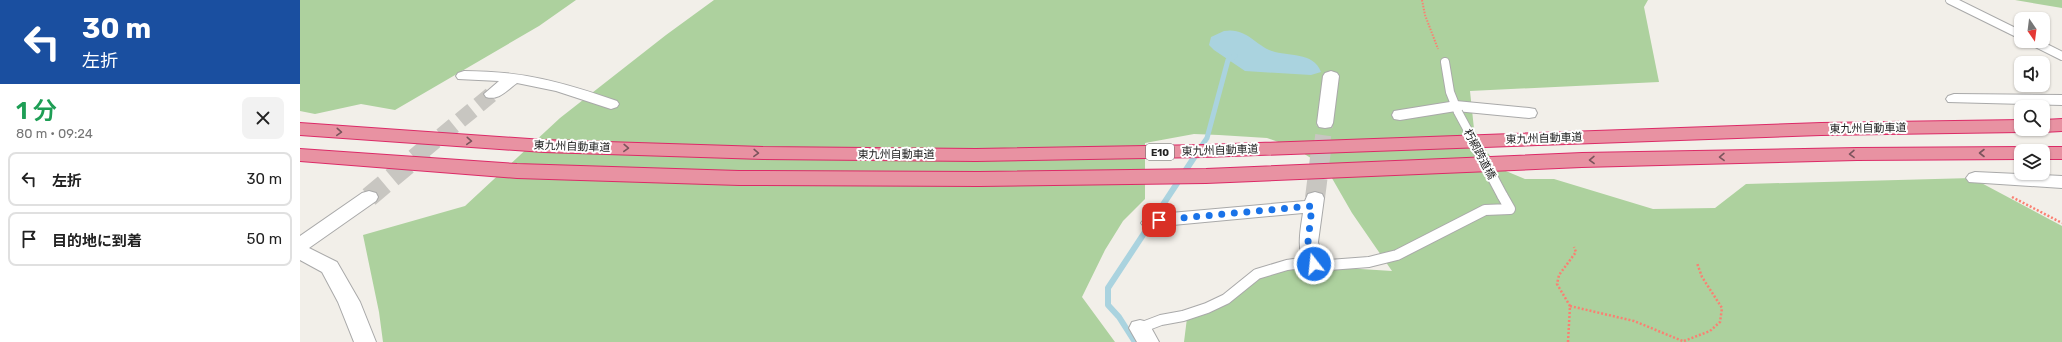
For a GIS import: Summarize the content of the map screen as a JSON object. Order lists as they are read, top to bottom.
{
  "streets": {
    "highway": ["東九州自動車道", "E10"],
    "lane": ["朽網跨道橋"]
  },
  "north": "bottom",
  "page": {
    "turn": ["30 m", "左折"],
    "heading": ["1 分", "80 m · 09:24"],
    "list": [
      {
        "name": "左折",
        "value": "30 m"
      },
      {
        "name": "目的地に到着",
        "value": "50 m"
      }
    ]
  }
}
